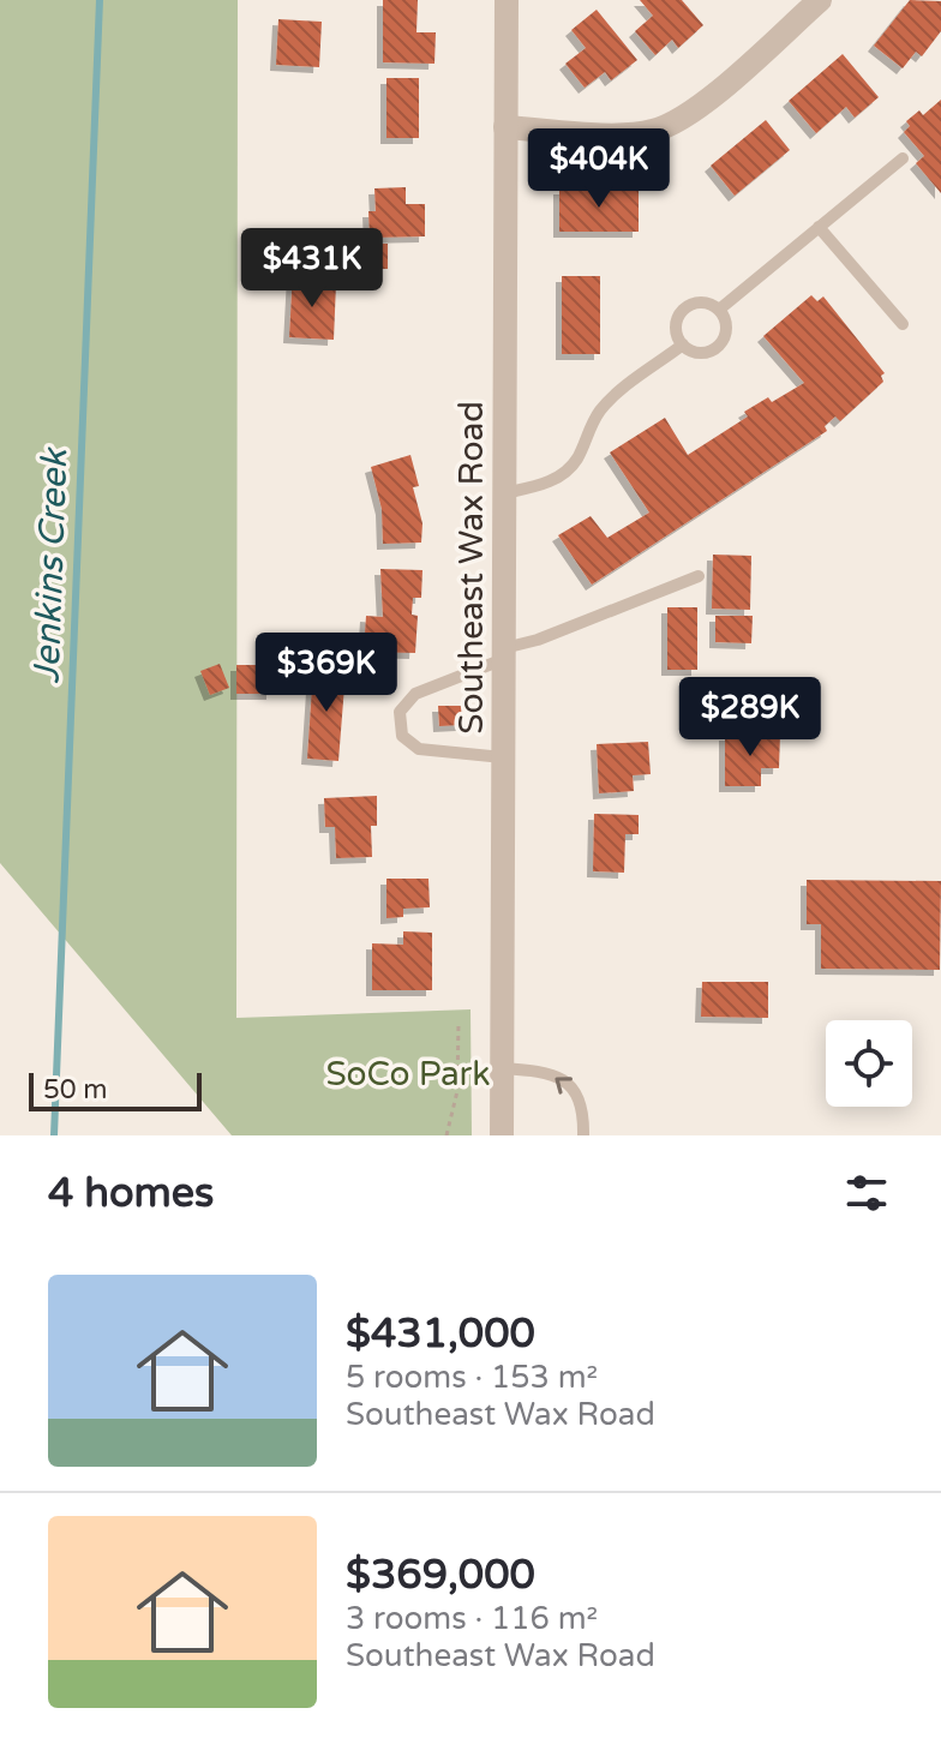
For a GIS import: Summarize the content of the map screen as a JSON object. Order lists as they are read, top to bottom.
{
  "streets": {
    "street": ["Southeast Wax Road"]
  },
  "water": ["Jenkins Creek"],
  "parks": ["SoCo Park"],
  "scale_bar": "50 m",
  "page": {
    "price": [
      "$404K",
      "$431K",
      "$369K",
      "$289K"
    ],
    "scale": "50 m",
    "heading": "4 homes",
    "list": [
      {
        "name": "$431,000",
        "note": "5 rooms · 153 m² · Southeast Wax Road"
      },
      {
        "name": "$369,000",
        "note": "3 rooms · 116 m² · Southeast Wax Road"
      }
    ]
  }
}
